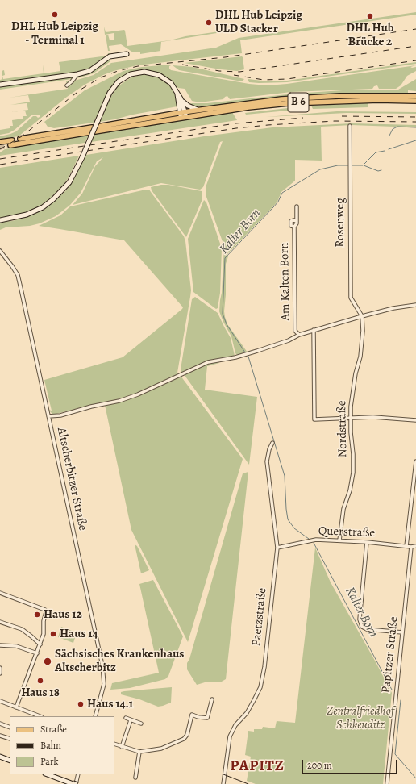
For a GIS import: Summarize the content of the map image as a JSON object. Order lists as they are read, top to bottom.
{
  "streets": {
    "main road": ["B 6"],
    "street": [
      "Rosenweg",
      "Am Kalten Born",
      "Nordstraße",
      "Altscherbitzer Straße",
      "Querstraße",
      "Paetzstraße",
      "Papitzer Straße"
    ]
  },
  "crossings": [
    ["Rosenweg", "Nordstraße"],
    ["Nordstraße", "Querstraße"],
    ["Querstraße", "Paetzstraße"],
    ["Querstraße", "Papitzer Straße"]
  ],
  "districts": ["PAPITZ"],
  "water": ["Kalter Born"],
  "parks": ["Zentralfriedhof Schkeuditz"],
  "places": [
    "DHL Hub Leipzig - Terminal 1",
    "DHL Hub Brücke 2",
    "DHL Hub Leipzig ULD Stacker",
    "Haus 12",
    "Haus 14",
    "Sächsisches Krankenhaus Altscherbitz",
    "Haus 18",
    "Haus 14.1"
  ],
  "legend": ["Straße", "Bahn", "Park"],
  "scale_bar": "200 m"
}
